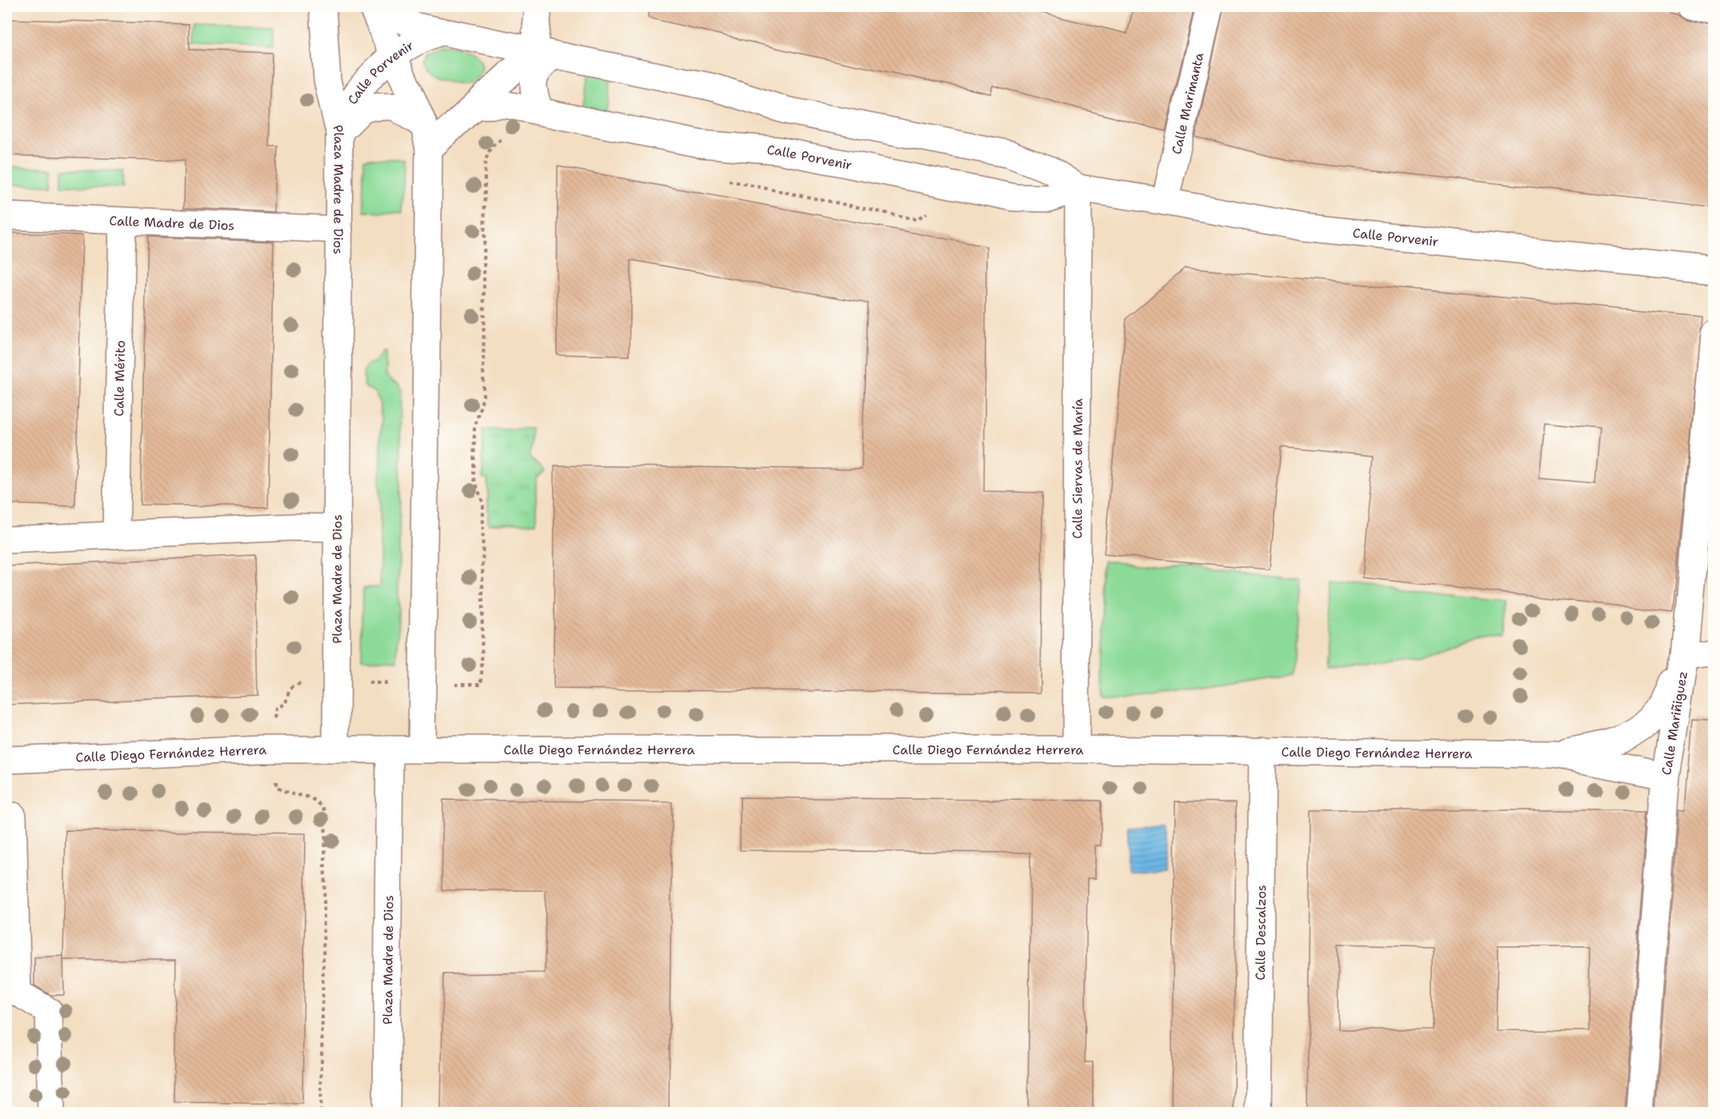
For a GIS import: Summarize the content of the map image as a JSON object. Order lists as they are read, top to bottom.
{
  "streets": {
    "street": [
      "Calle Porvenir",
      "Calle Marimanta",
      "Plaza Madre de Dios",
      "Calle Madre de Dios",
      "Calle Mérito",
      "Calle Siervas de María",
      "Calle Mariñiguez",
      "Calle Diego Fernández Herrera",
      "Calle Descalzos"
    ]
  },
  "crossings": [
    ["Calle Porvenir", "Calle Marimanta"],
    ["Calle Porvenir", "Plaza Madre de Dios"],
    ["Calle Porvenir", "Calle Siervas de María"],
    ["Plaza Madre de Dios", "Calle Madre de Dios"],
    ["Plaza Madre de Dios", "Calle Diego Fernández Herrera"],
    ["Calle Madre de Dios", "Calle Mérito"],
    ["Calle Siervas de María", "Calle Diego Fernández Herrera"],
    ["Calle Mariñiguez", "Calle Diego Fernández Herrera"],
    ["Calle Diego Fernández Herrera", "Calle Descalzos"]
  ]
}
